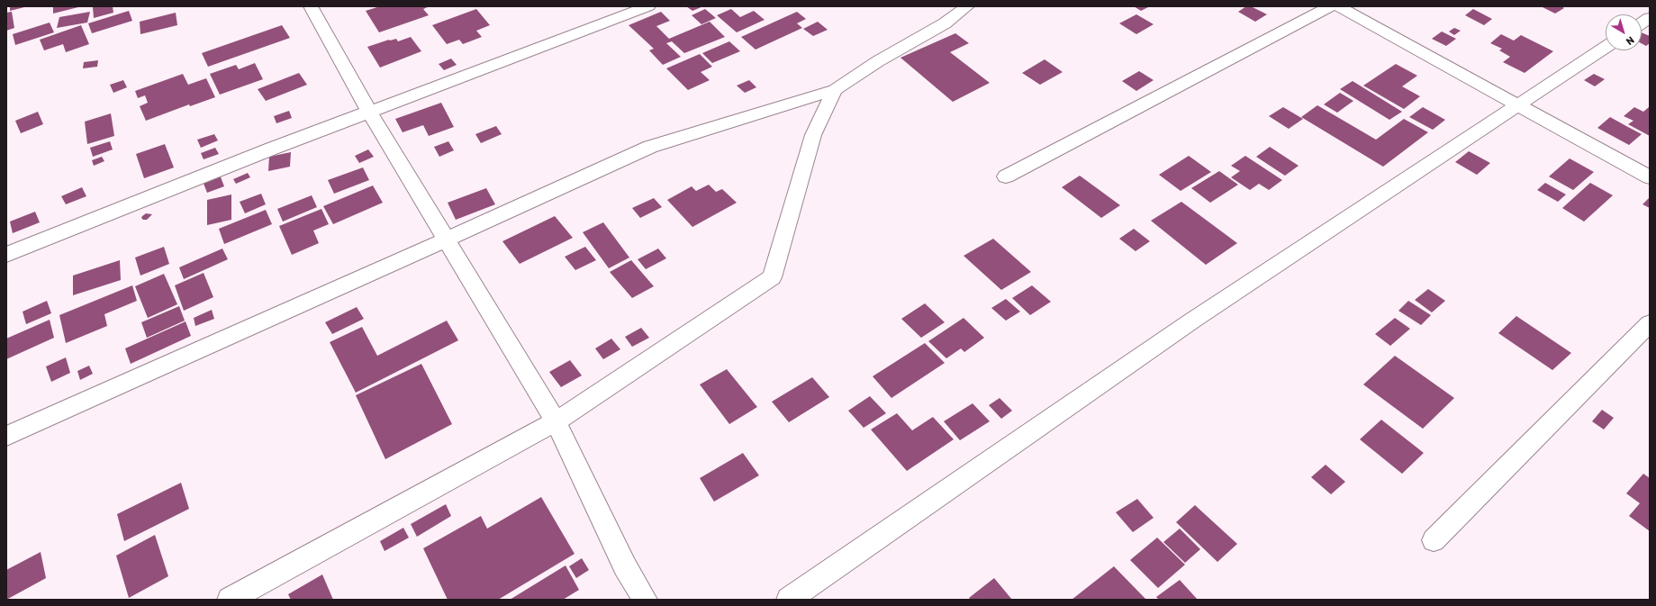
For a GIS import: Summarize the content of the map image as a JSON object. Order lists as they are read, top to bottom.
{
  "north": "bottom right"
}
